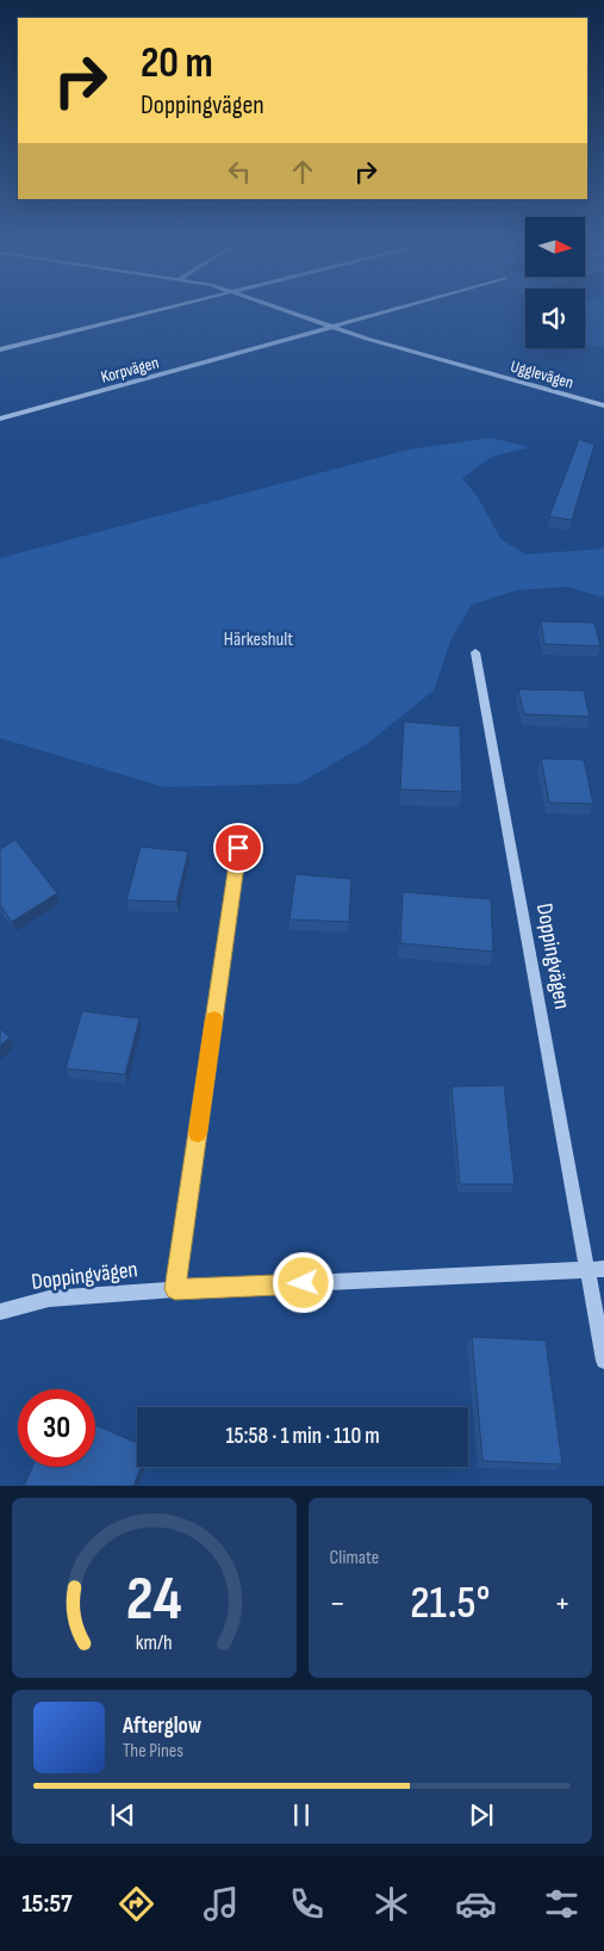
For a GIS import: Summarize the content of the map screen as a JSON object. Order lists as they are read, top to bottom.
{
  "streets": {
    "street": ["Korpvägen", "Ugglevägen", "Doppingvägen"]
  },
  "crossings": [
    ["Korpvägen", "Ugglevägen"]
  ],
  "parks": ["Härkeshult"],
  "north": "right",
  "page": {
    "turn": ["20 m", "Doppingvägen"],
    "limit": "30",
    "trip": "15:58 · 1 min · 110 m",
    "tile": "Climate",
    "heat": ["−", "21.5°", "+"],
    "song": ["Afterglow", "The Pines"],
    "tabs": "15:57",
    "gauge": ["24", "km/h"]
  }
}
